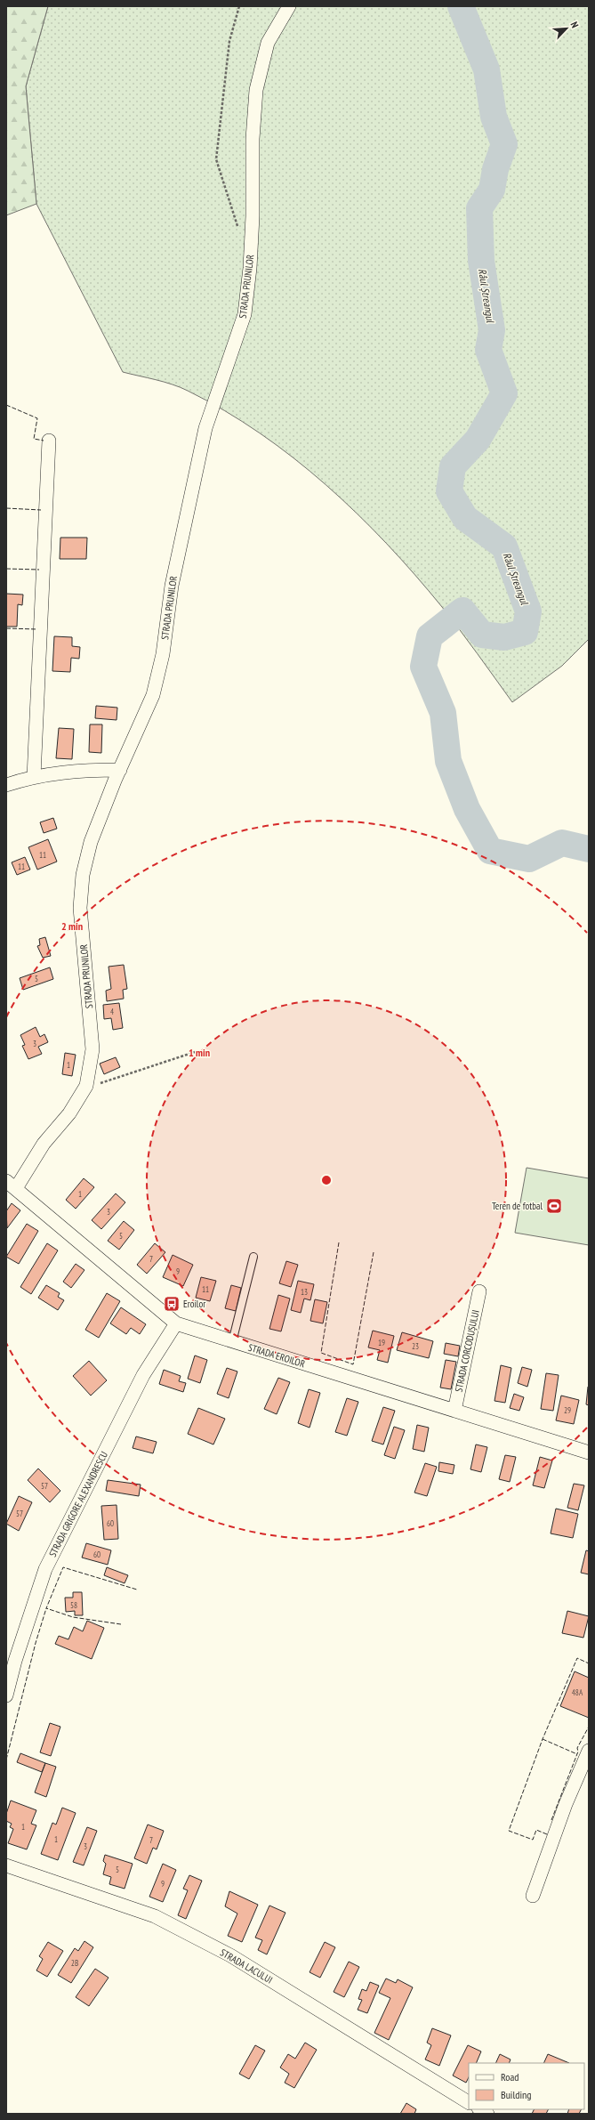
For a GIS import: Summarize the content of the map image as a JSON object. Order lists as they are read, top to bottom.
{
  "streets": {
    "street": [
      "STRADA PRUNILOR",
      "STRADA CORCODUȘULUI",
      "STRADA EROILOR",
      "STRADA GRIGORE ALEXANDRESCU",
      "STRADA LACULUI"
    ]
  },
  "crossings": [
    ["STRADA PRUNILOR", "STRADA EROILOR"],
    ["STRADA CORCODUȘULUI", "STRADA EROILOR"],
    ["STRADA EROILOR", "STRADA GRIGORE ALEXANDRESCU"]
  ],
  "water": ["Râul Ștreangul"],
  "places": {
    "sports": ["Teren de fotbal"],
    "bus stop": ["Eroilor"]
  },
  "house_numbers": [
    "11",
    "11",
    "5",
    "4",
    "3",
    "1",
    "1",
    "3",
    "5",
    "7",
    "9",
    "11",
    "13",
    "19",
    "23",
    "29",
    "57",
    "57",
    "60",
    "60",
    "58",
    "48A",
    "1",
    "1",
    "7",
    "3",
    "5",
    "9",
    "2B"
  ],
  "legend": ["Road", "Building"],
  "north": "top right",
  "rings": ["2 min", "1 min"]
}
